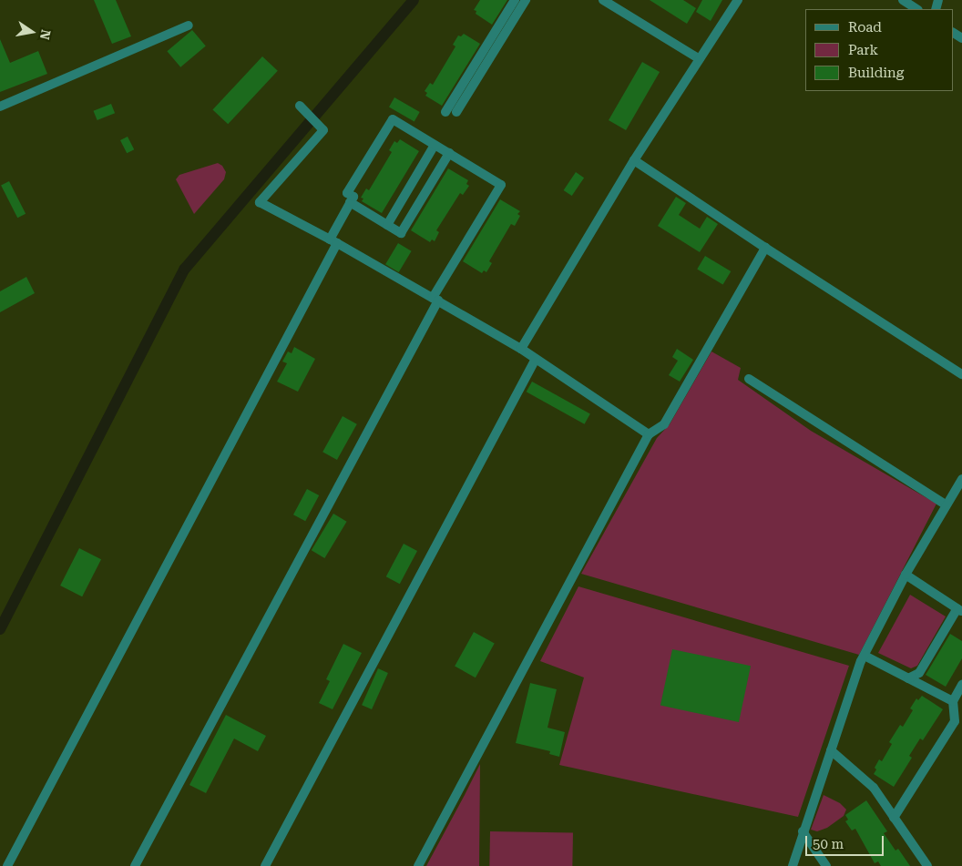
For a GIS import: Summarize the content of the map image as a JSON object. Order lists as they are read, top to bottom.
{
  "legend": ["Road", "Park", "Building"],
  "scale_bar": "50 m",
  "north": "right"
}
